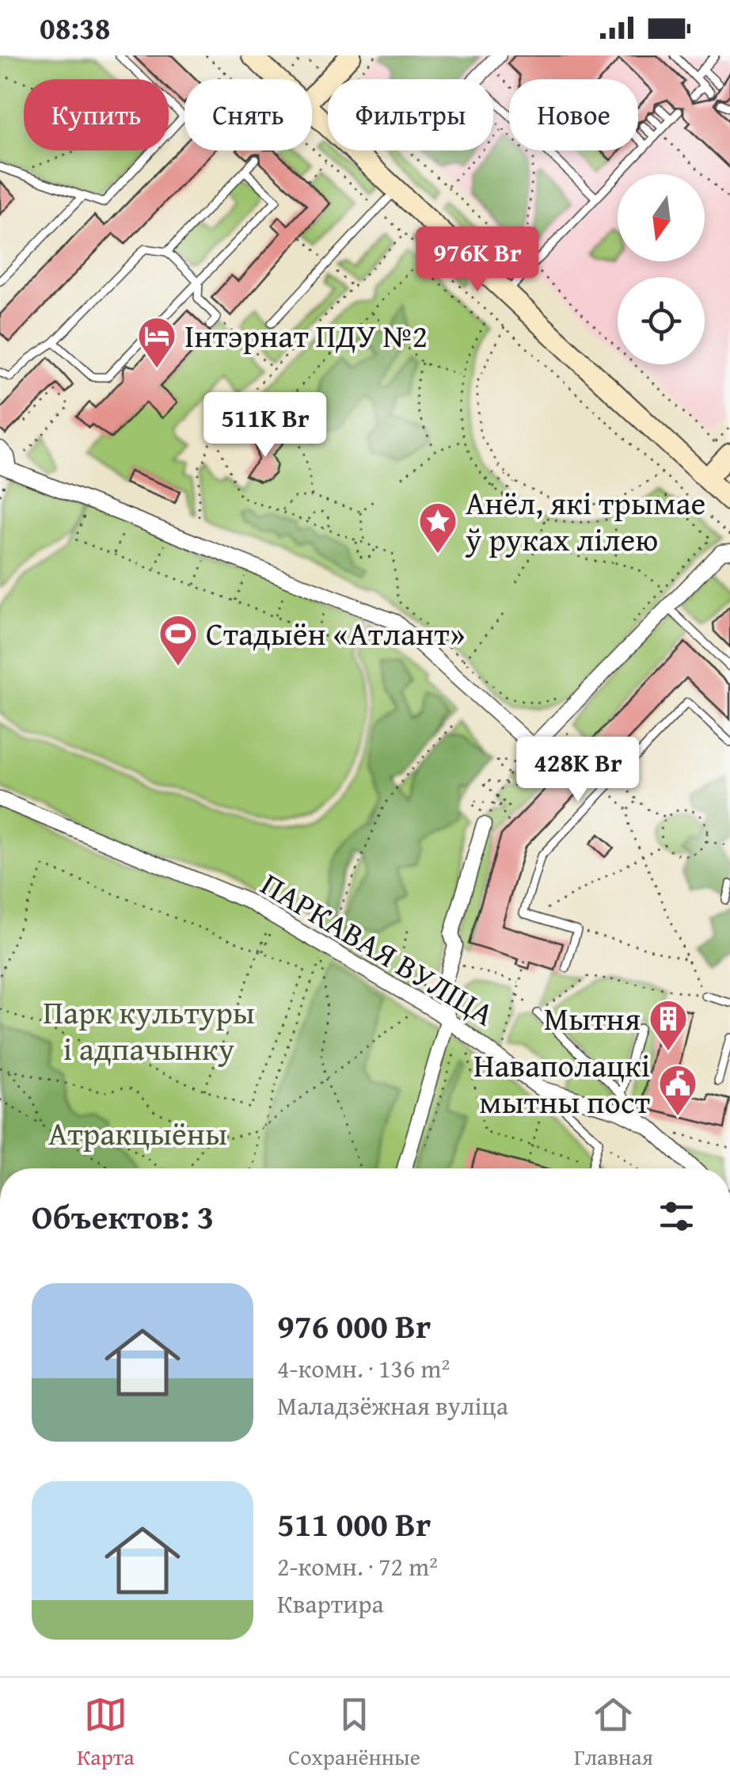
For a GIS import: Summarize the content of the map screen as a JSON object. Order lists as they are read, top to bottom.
{
  "streets": {
    "street": ["ПАРКАВАЯ ВУЛІЦА"]
  },
  "parks": ["Парк культуры і адпачынку", "Атракцыёны"],
  "places": {
    "hotel": ["Інтэрнат ПДУ №2"],
    "place": ["Анёл, які трымае ў руках лілею"],
    "sports": ["Стадыён «Атлант»"],
    "building": ["Мытня"],
    "public building": ["Наваполацкі мытны пост"]
  },
  "north": "bottom",
  "page": {
    "status": "08:38",
    "chip": [
      "Купить",
      "Снять",
      "Фильтры",
      "Новое"
    ],
    "price": ["976K Br", "511K Br", "428K Br"],
    "heading": "Объектов: 3",
    "list": [
      {
        "name": "976 000 Br",
        "note": "4-комн. · 136 m² · Маладзёжная вуліца"
      },
      {
        "name": "511 000 Br",
        "note": "2-комн. · 72 m² · Квартира"
      }
    ],
    "tabs": ["Карта", "Сохранённые", "Главная"]
  }
}
